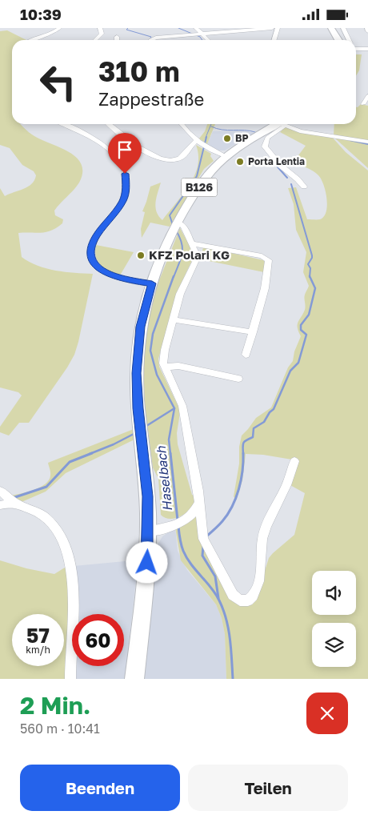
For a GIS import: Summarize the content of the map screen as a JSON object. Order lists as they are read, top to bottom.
{
  "streets": {
    "main road": ["B126"]
  },
  "water": ["Haselbach"],
  "places": ["BP", "Porta Lentia", "KFZ Polari KG"],
  "page": {
    "status": "10:39",
    "turn": ["310 m", "Zappestraße"],
    "speed": "57 km/h",
    "limit": "60",
    "heading": ["2 Min.", "560 m · 10:41"],
    "buttons": ["Beenden", "Teilen"]
  }
}
